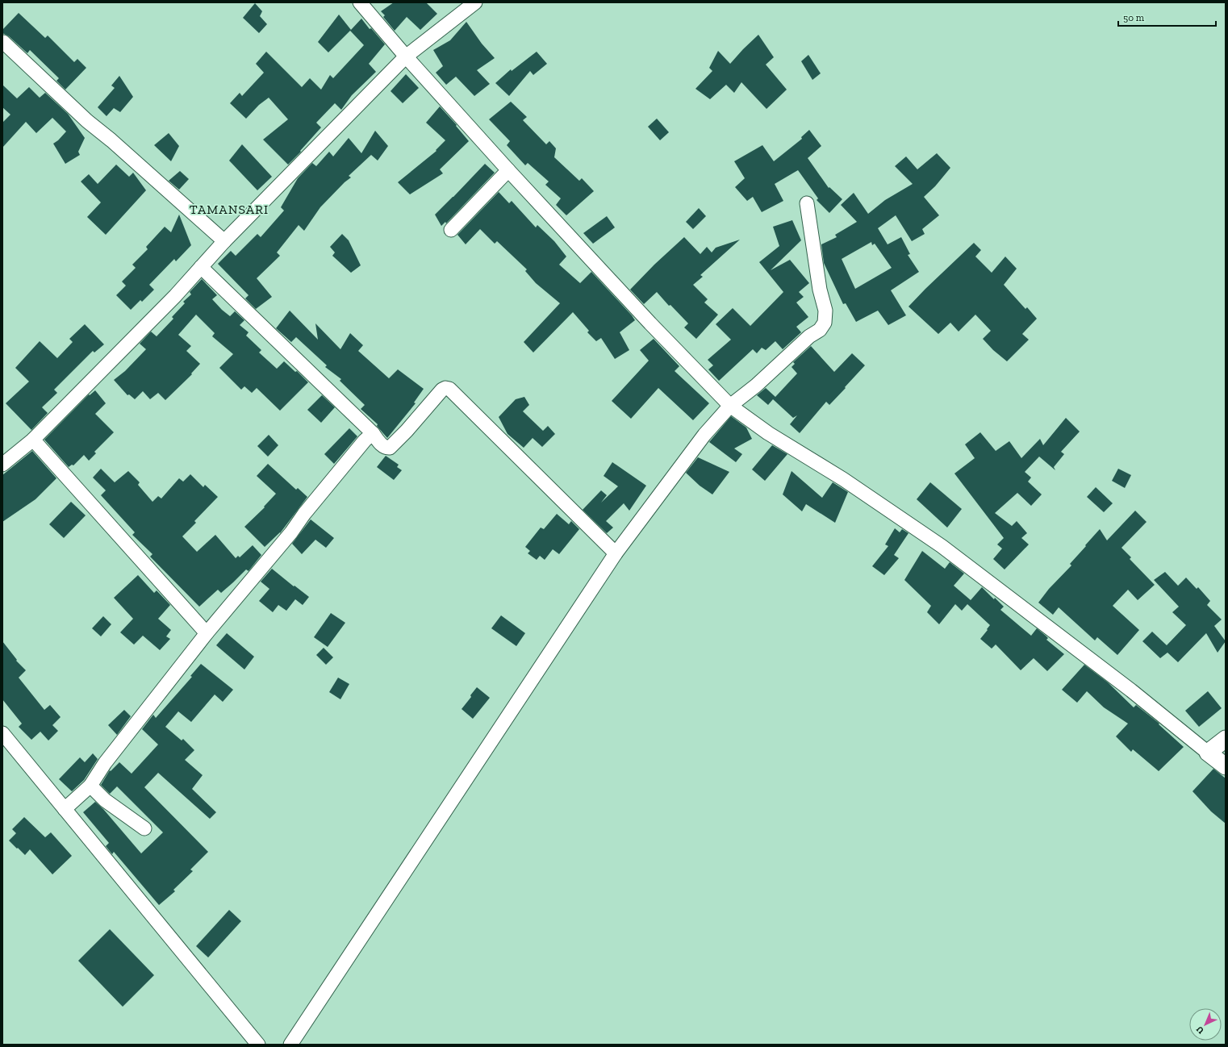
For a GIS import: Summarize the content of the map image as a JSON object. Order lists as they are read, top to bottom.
{
  "districts": ["TAMANSARI"],
  "scale_bar": "50 m",
  "north": "bottom left"
}
